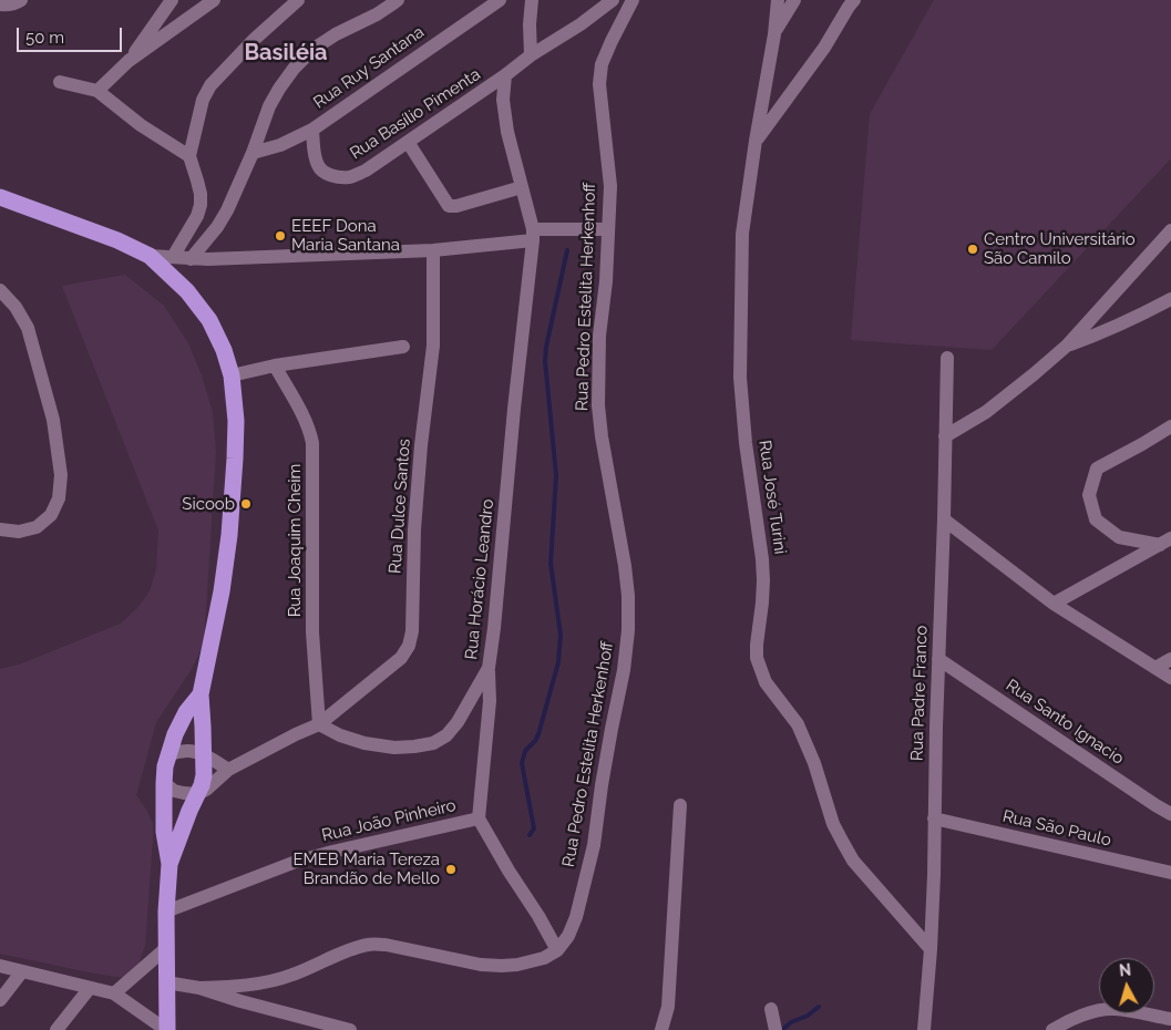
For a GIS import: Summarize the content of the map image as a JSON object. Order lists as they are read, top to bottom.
{
  "streets": {
    "street": [
      "Rua Ruy Santana",
      "Rua Basílio Pimenta",
      "Rua Pedro Estelita Herkenhoff",
      "Rua José Turini",
      "Rua Dulce Santos",
      "Rua Joaquim Cheim",
      "Rua Horácio Leandro",
      "Rua Padre Franco",
      "Rua Santo Ignacio",
      "Rua João Pinheiro",
      "Rua São Paulo"
    ]
  },
  "crossings": [
    ["Rua Ruy Santana", "Rua Basílio Pimenta"],
    ["Rua Basílio Pimenta", "Rua Horácio Leandro"],
    ["Rua José Turini", "Rua Padre Franco"],
    ["Rua Dulce Santos", "Rua Joaquim Cheim"],
    ["Rua Dulce Santos", "Rua Horácio Leandro"],
    ["Rua Joaquim Cheim", "Rua Horácio Leandro"],
    ["Rua Horácio Leandro", "Rua João Pinheiro"],
    ["Rua Padre Franco", "Rua Santo Ignacio"],
    ["Rua Padre Franco", "Rua São Paulo"]
  ],
  "districts": ["Basiléia"],
  "places": [
    "EEEF Dona Maria Santana",
    "Centro Universitário São Camilo",
    "Sicoob",
    "EMEB Maria Tereza Brandão de Mello"
  ],
  "scale_bar": "50 m",
  "north": "top"
}
